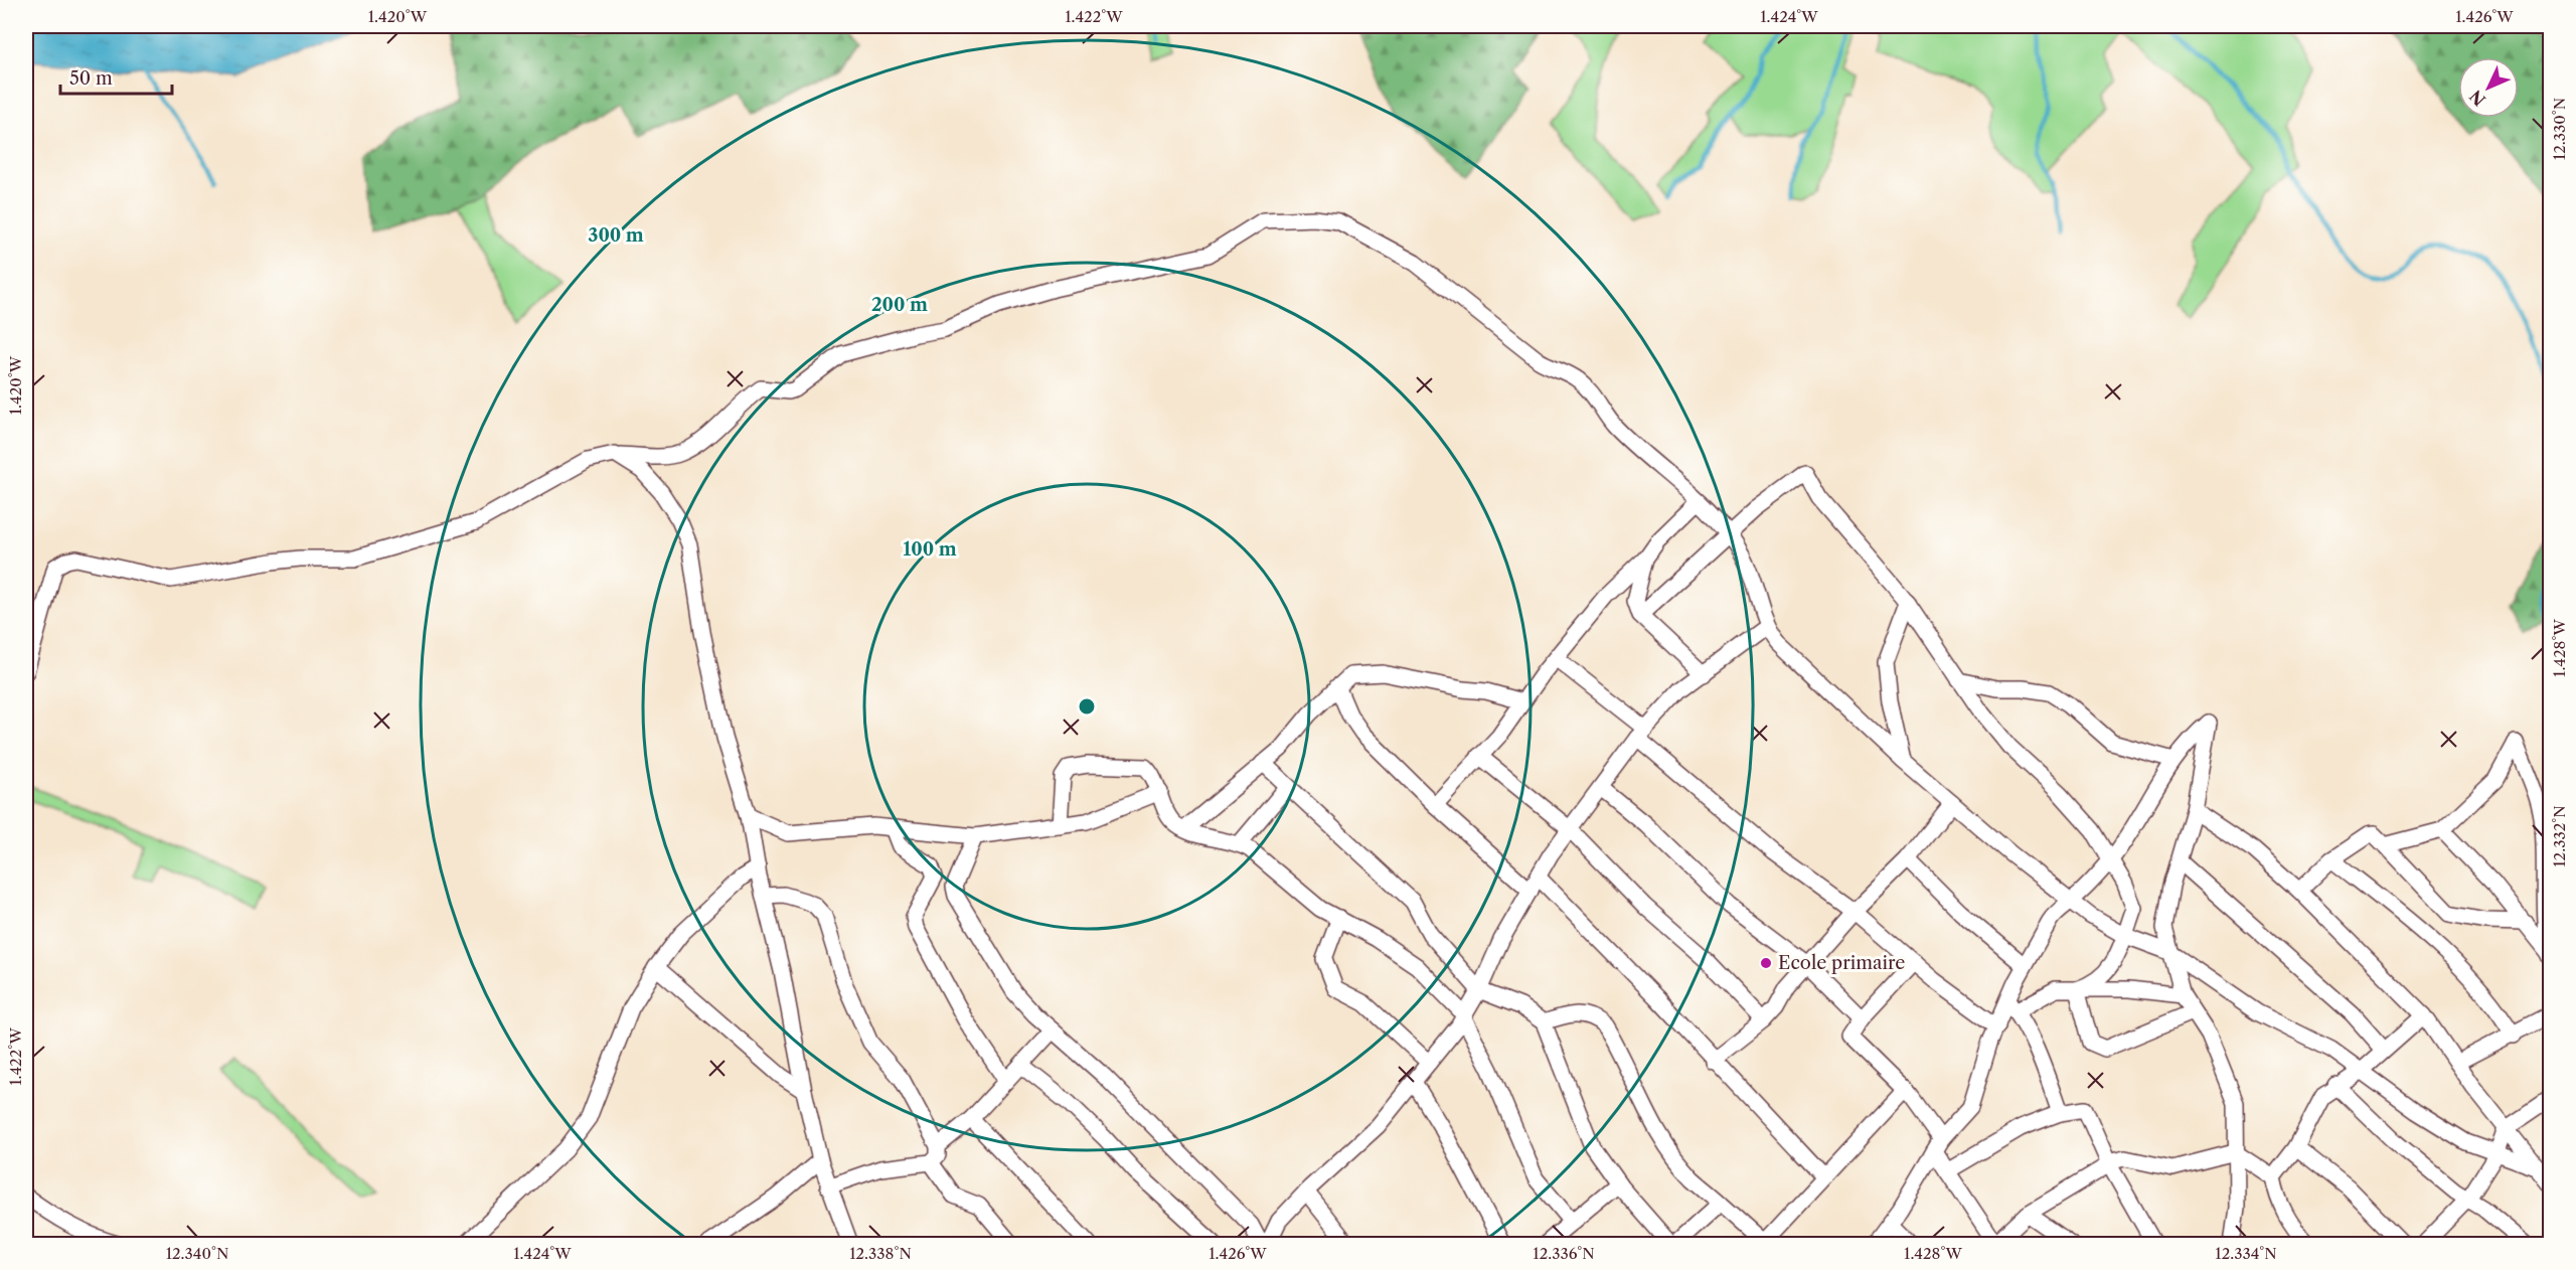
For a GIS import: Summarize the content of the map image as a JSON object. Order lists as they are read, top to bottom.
{
  "places": ["Ecole primaire"],
  "scale_bar": "50 m",
  "north": "bottom left",
  "coordinates": [
    "1.420°W",
    "1.422°W",
    "1.424°W",
    "1.426°W",
    "12.330°N",
    "1.428°W",
    "12.332°N",
    "12.340°N",
    "12.338°N",
    "12.336°N",
    "12.334°N"
  ],
  "rings": ["300 m", "200 m", "100 m"]
}
